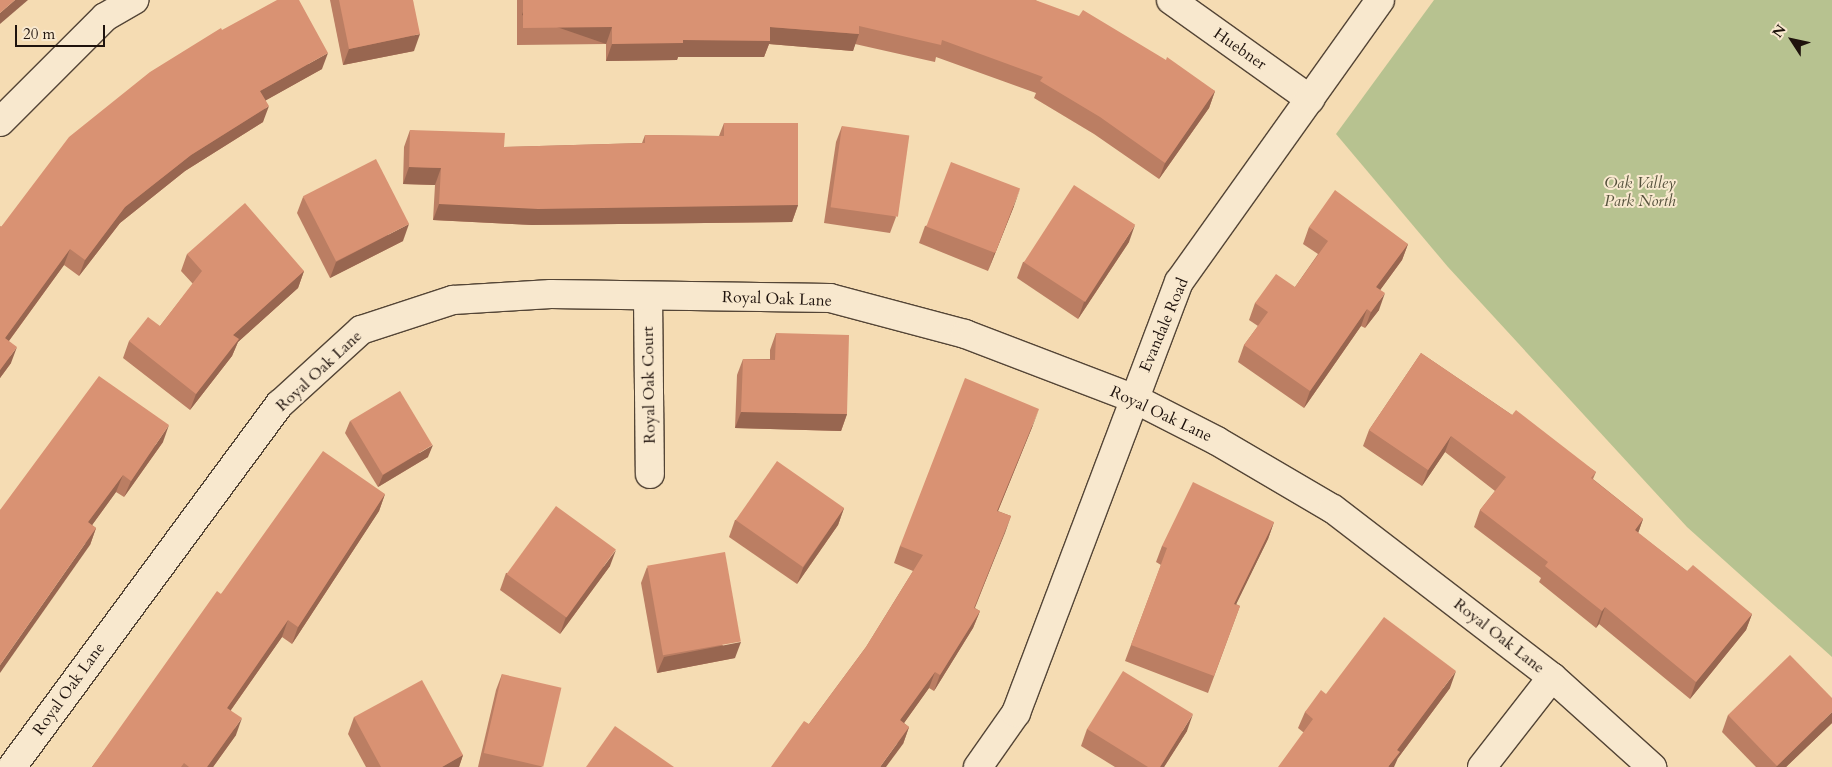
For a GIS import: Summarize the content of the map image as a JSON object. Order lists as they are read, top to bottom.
{
  "streets": {
    "street": [
      "Huebner",
      "Royal Oak Lane",
      "Evandale Road",
      "Royal Oak Court"
    ]
  },
  "crossings": [
    ["Huebner", "Evandale Road"],
    ["Royal Oak Lane", "Evandale Road"],
    ["Royal Oak Lane", "Royal Oak Court"]
  ],
  "parks": ["Oak Valley Park North"],
  "scale_bar": "20 m",
  "north": "top left"
}
